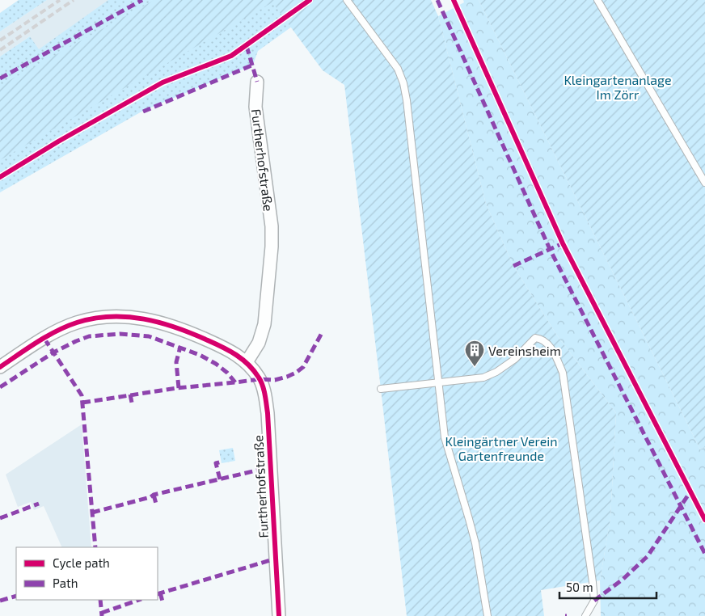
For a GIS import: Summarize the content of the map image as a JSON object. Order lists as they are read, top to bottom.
{
  "streets": {
    "street": ["Furtherhofstraße"]
  },
  "parks": ["Kleingartenanlage Im Zörr", "Kleingärtner Verein Gartenfreunde"],
  "places": {
    "building": ["Vereinsheim"]
  },
  "legend": ["Cycle path", "Path"],
  "scale_bar": "50 m"
}
